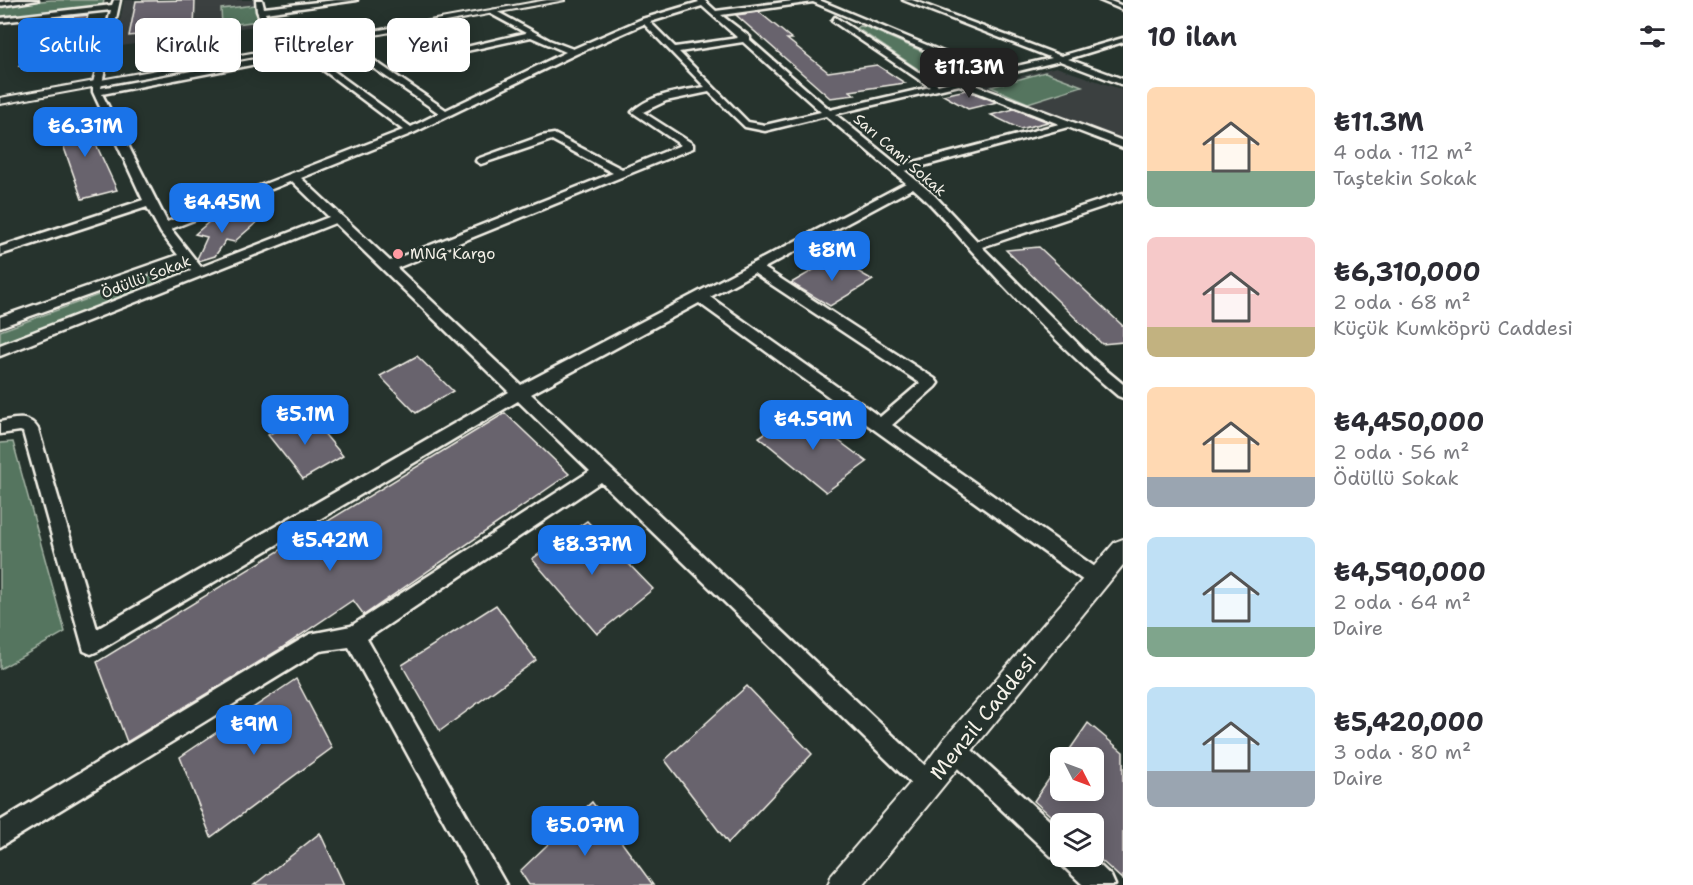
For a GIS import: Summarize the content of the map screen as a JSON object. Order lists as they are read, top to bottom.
{
  "streets": {
    "street": ["Sarı Cami Sokak", "Ödüllü Sokak", "Menzil Caddesi"]
  },
  "places": ["MNG Kargo"],
  "north": "bottom right",
  "page": {
    "heading": "10 ilan",
    "chip": [
      "Satılık",
      "Kiralık",
      "Filtreler",
      "Yeni"
    ],
    "price": [
      "₺11.3M",
      "₺6.31M",
      "₺4.45M",
      "₺8M",
      "₺5.1M",
      "₺4.59M",
      "₺5.42M",
      "₺8.37M",
      "₺9M",
      "₺5.07M"
    ],
    "list": [
      {
        "name": "₺11.3M",
        "note": "4 oda · 112 m² · Taştekin Sokak"
      },
      {
        "name": "₺6,310,000",
        "note": "2 oda · 68 m² · Küçük Kumköprü Caddesi"
      },
      {
        "name": "₺4,450,000",
        "note": "2 oda · 56 m² · Ödüllü Sokak"
      },
      {
        "name": "₺4,590,000",
        "note": "2 oda · 64 m² · Daire"
      },
      {
        "name": "₺5,420,000",
        "note": "3 oda · 80 m² · Daire"
      }
    ]
  }
}
